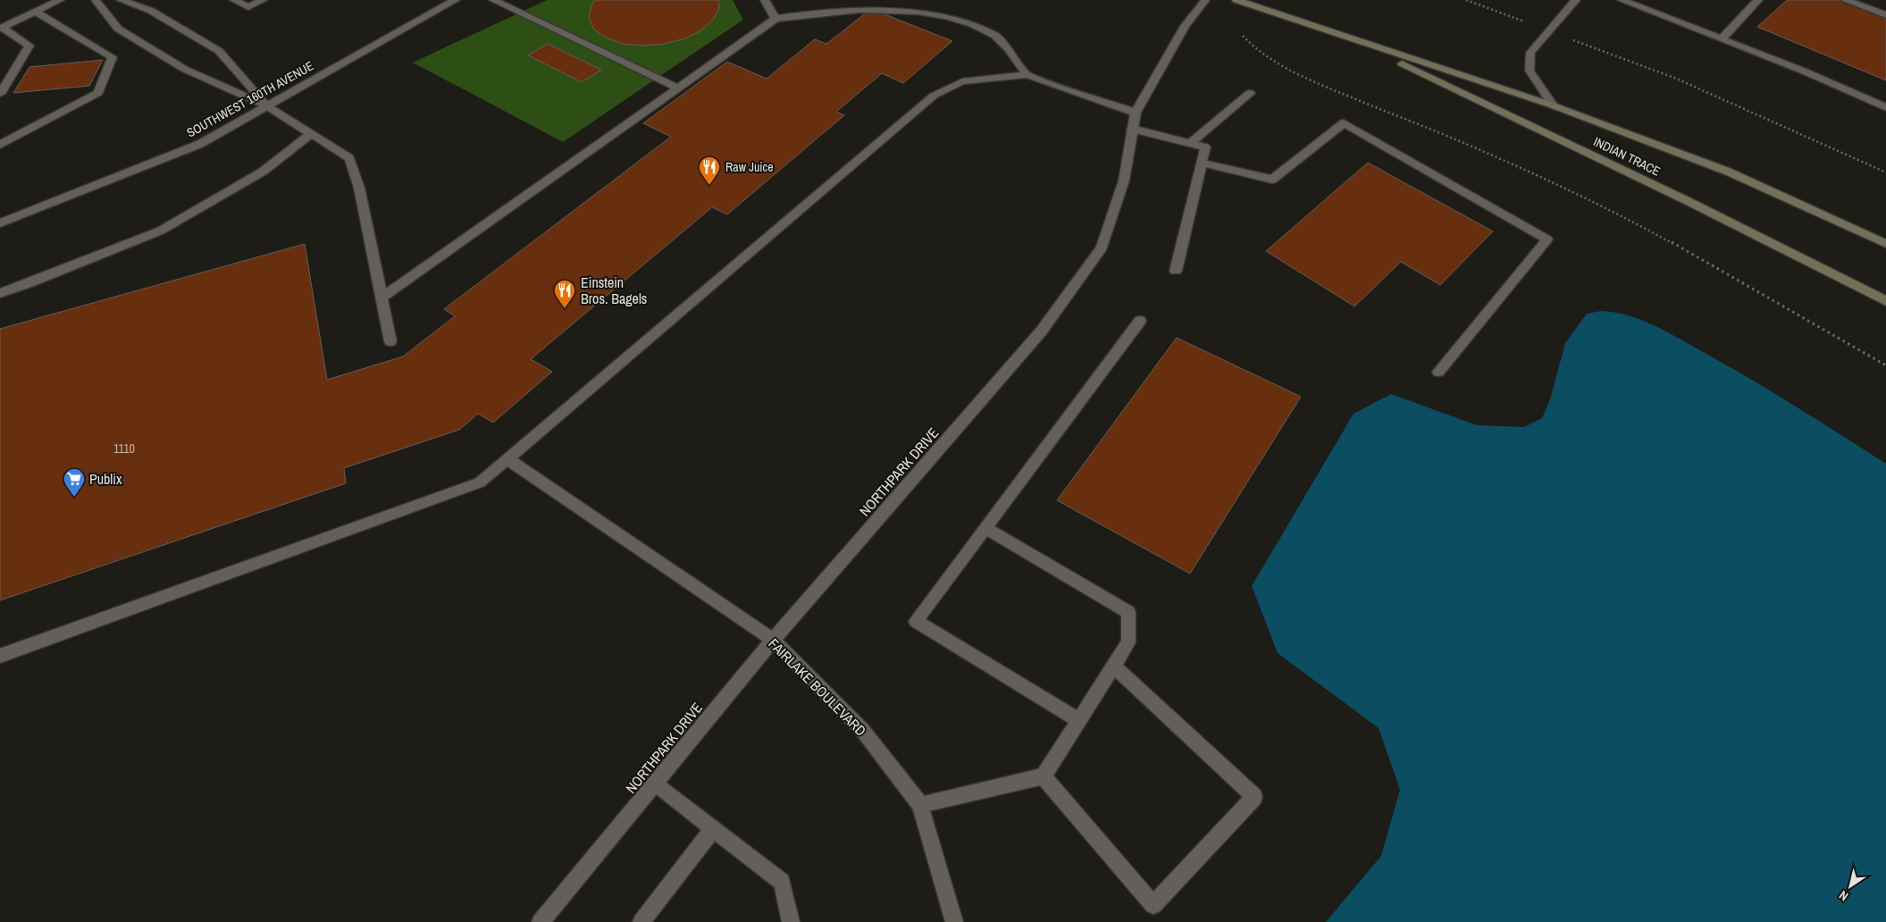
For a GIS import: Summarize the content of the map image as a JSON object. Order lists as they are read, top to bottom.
{
  "streets": {
    "street": [
      "SOUTHWEST 160TH AVENUE",
      "INDIAN TRACE",
      "NORTHPARK DRIVE",
      "FAIRLAKE BOULEVARD"
    ]
  },
  "crossings": [
    ["NORTHPARK DRIVE", "FAIRLAKE BOULEVARD"]
  ],
  "places": {
    "restaurant": ["Raw Juice", "Einstein Bros. Bagels"],
    "supermarket": ["Publix"]
  },
  "house_numbers": ["1110"],
  "north": "bottom left"
}
